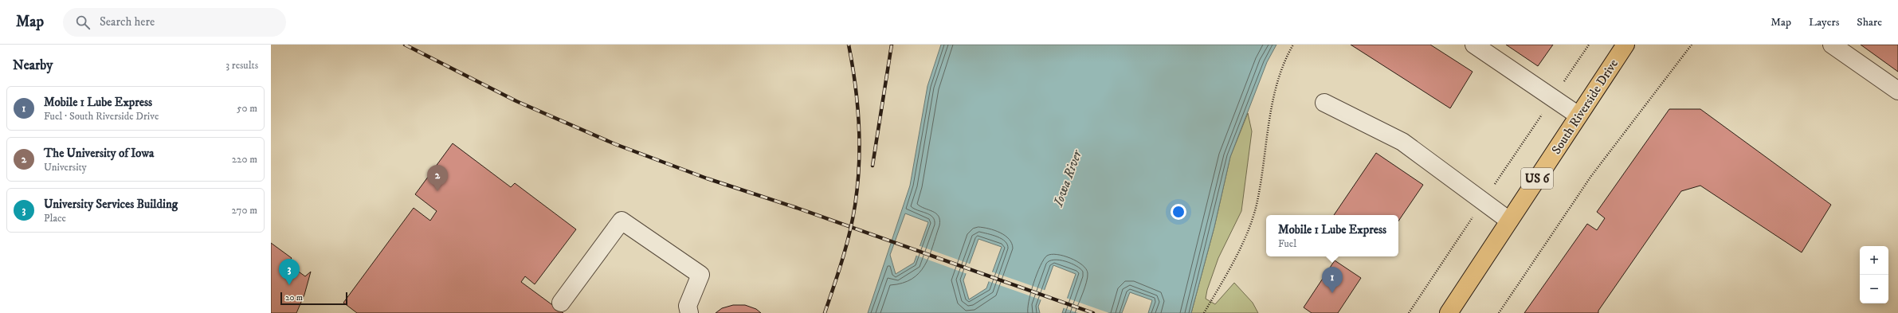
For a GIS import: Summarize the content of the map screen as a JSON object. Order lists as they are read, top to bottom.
{
  "streets": {
    "main road": ["South Riverside Drive", "US 6"]
  },
  "water": ["Iowa River"],
  "scale_bar": "20 m",
  "page": {
    "header": "Map",
    "search": "Search here",
    "nav": ["Map", "Layers", "Share"],
    "heading": ["Nearby", "3 results"],
    "list": [
      {
        "mark": "1",
        "name": "Mobile 1 Lube Express",
        "note": "Fuel · South Riverside Drive",
        "value": "50 m"
      },
      {
        "mark": "2",
        "name": "The University of Iowa",
        "note": "University",
        "value": "220 m"
      },
      {
        "mark": "3",
        "name": "University Services Building",
        "note": "Place",
        "value": "270 m"
      }
    ],
    "pins": ["2", "3", "1"],
    "popup": ["Mobile 1 Lube Express", "Fuel"],
    "map_buttons": ["+", "−"],
    "scale": "20 m"
  }
}
